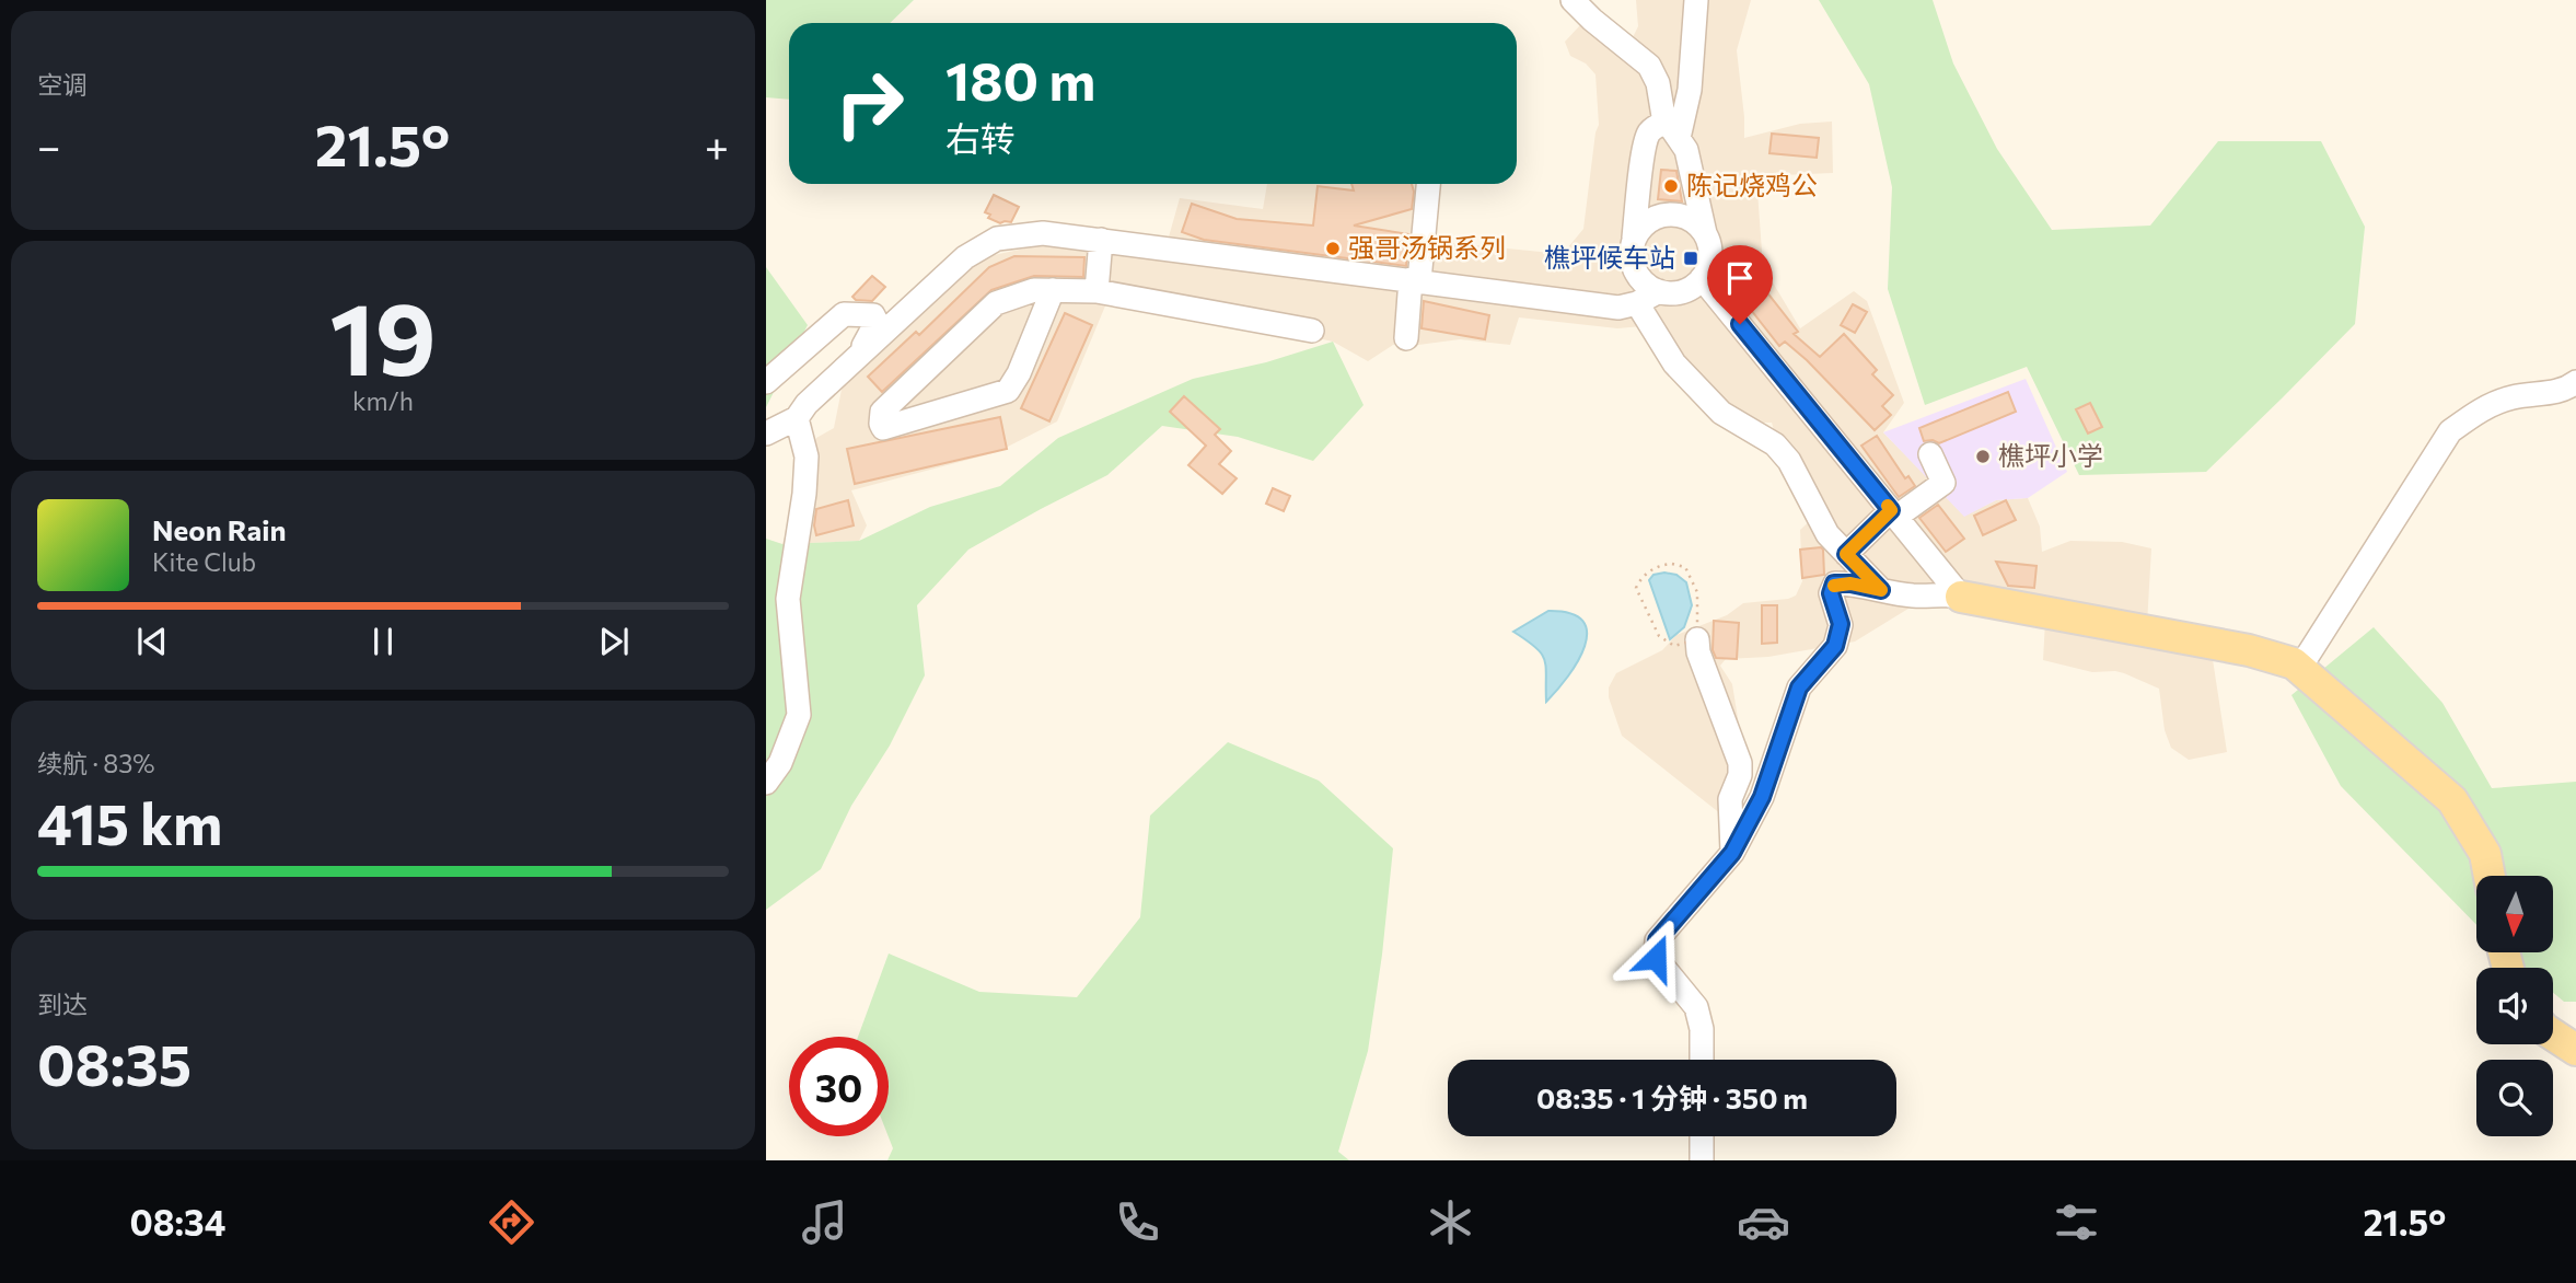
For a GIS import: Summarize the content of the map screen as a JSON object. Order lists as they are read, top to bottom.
{
  "places": {
    "other": ["陈记烧鸡公", "强哥汤锅系列", "樵坪小学"],
    "transit": ["樵坪候车站"]
  },
  "north": "bottom",
  "page": {
    "tile": [
      "空调",
      ["19", "km/h"],
      ["续航 · 83%", "415 km"],
      ["到达", "08:35"]
    ],
    "turn": ["180 m", "右转"],
    "heat": ["−", "21.5°", "+"],
    "song": ["Neon Rain", "Kite Club"],
    "limit": "30",
    "trip": "08:35 · 1 分钟 · 350 m",
    "tabs": ["08:34", "21.5°"]
  }
}
